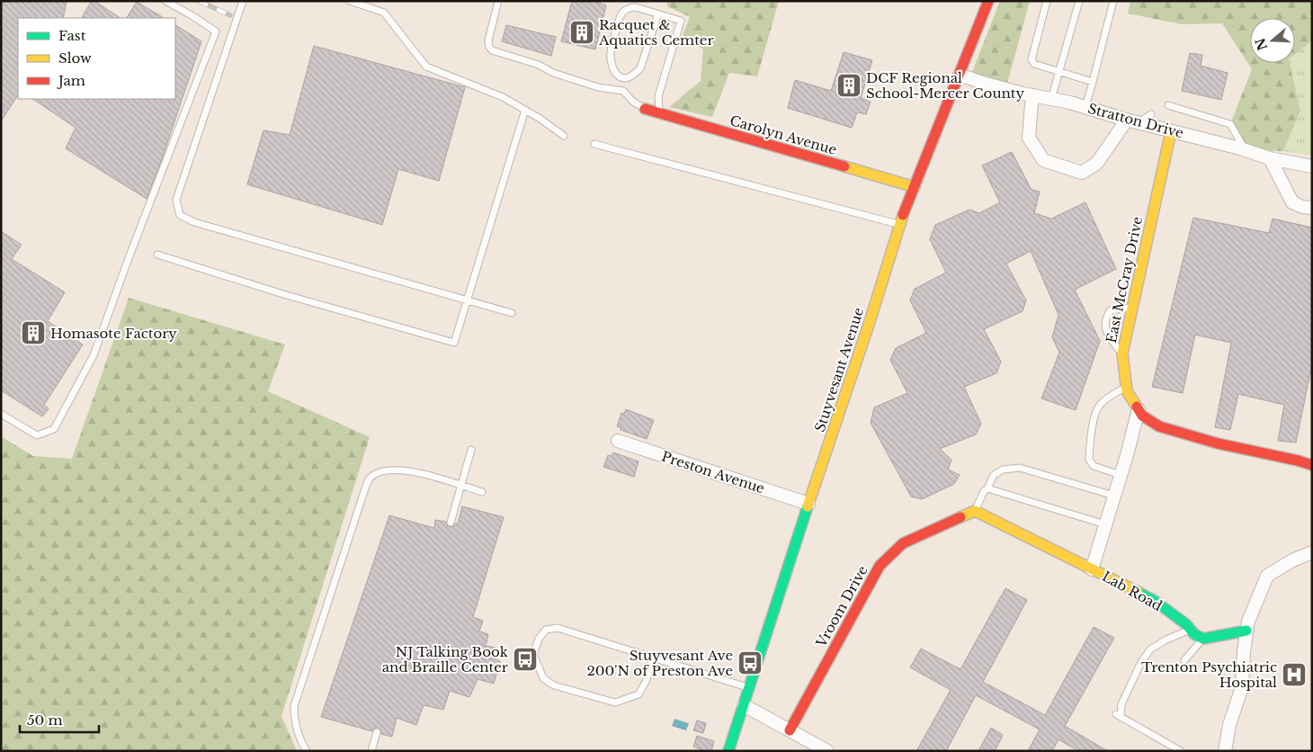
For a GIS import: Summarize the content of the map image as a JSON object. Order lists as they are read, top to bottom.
{
  "streets": {
    "street": [
      "Stratton Drive",
      "Carolyn Avenue",
      "East McCray Drive",
      "Stuyvesant Avenue",
      "Preston Avenue",
      "Lab Road",
      "Vroom Drive"
    ]
  },
  "crossings": [
    ["Stratton Drive", "East McCray Drive"],
    ["Stratton Drive", "Stuyvesant Avenue"],
    ["Carolyn Avenue", "Stuyvesant Avenue"],
    ["East McCray Drive", "Lab Road"],
    ["Stuyvesant Avenue", "Preston Avenue"]
  ],
  "places": {
    "building": ["Racquet & Aquatics Cemter", "DCF Regional School-Mercer County", "Homasote Factory"],
    "bus stop": ["NJ Talking Book and Braille Center", "Stuyvesant Ave 200'N of Preston Ave"],
    "hospital": ["Trenton Psychiatric Hospital"]
  },
  "legend": ["Fast", "Slow", "Jam"],
  "scale_bar": "50 m",
  "north": "left"
}
